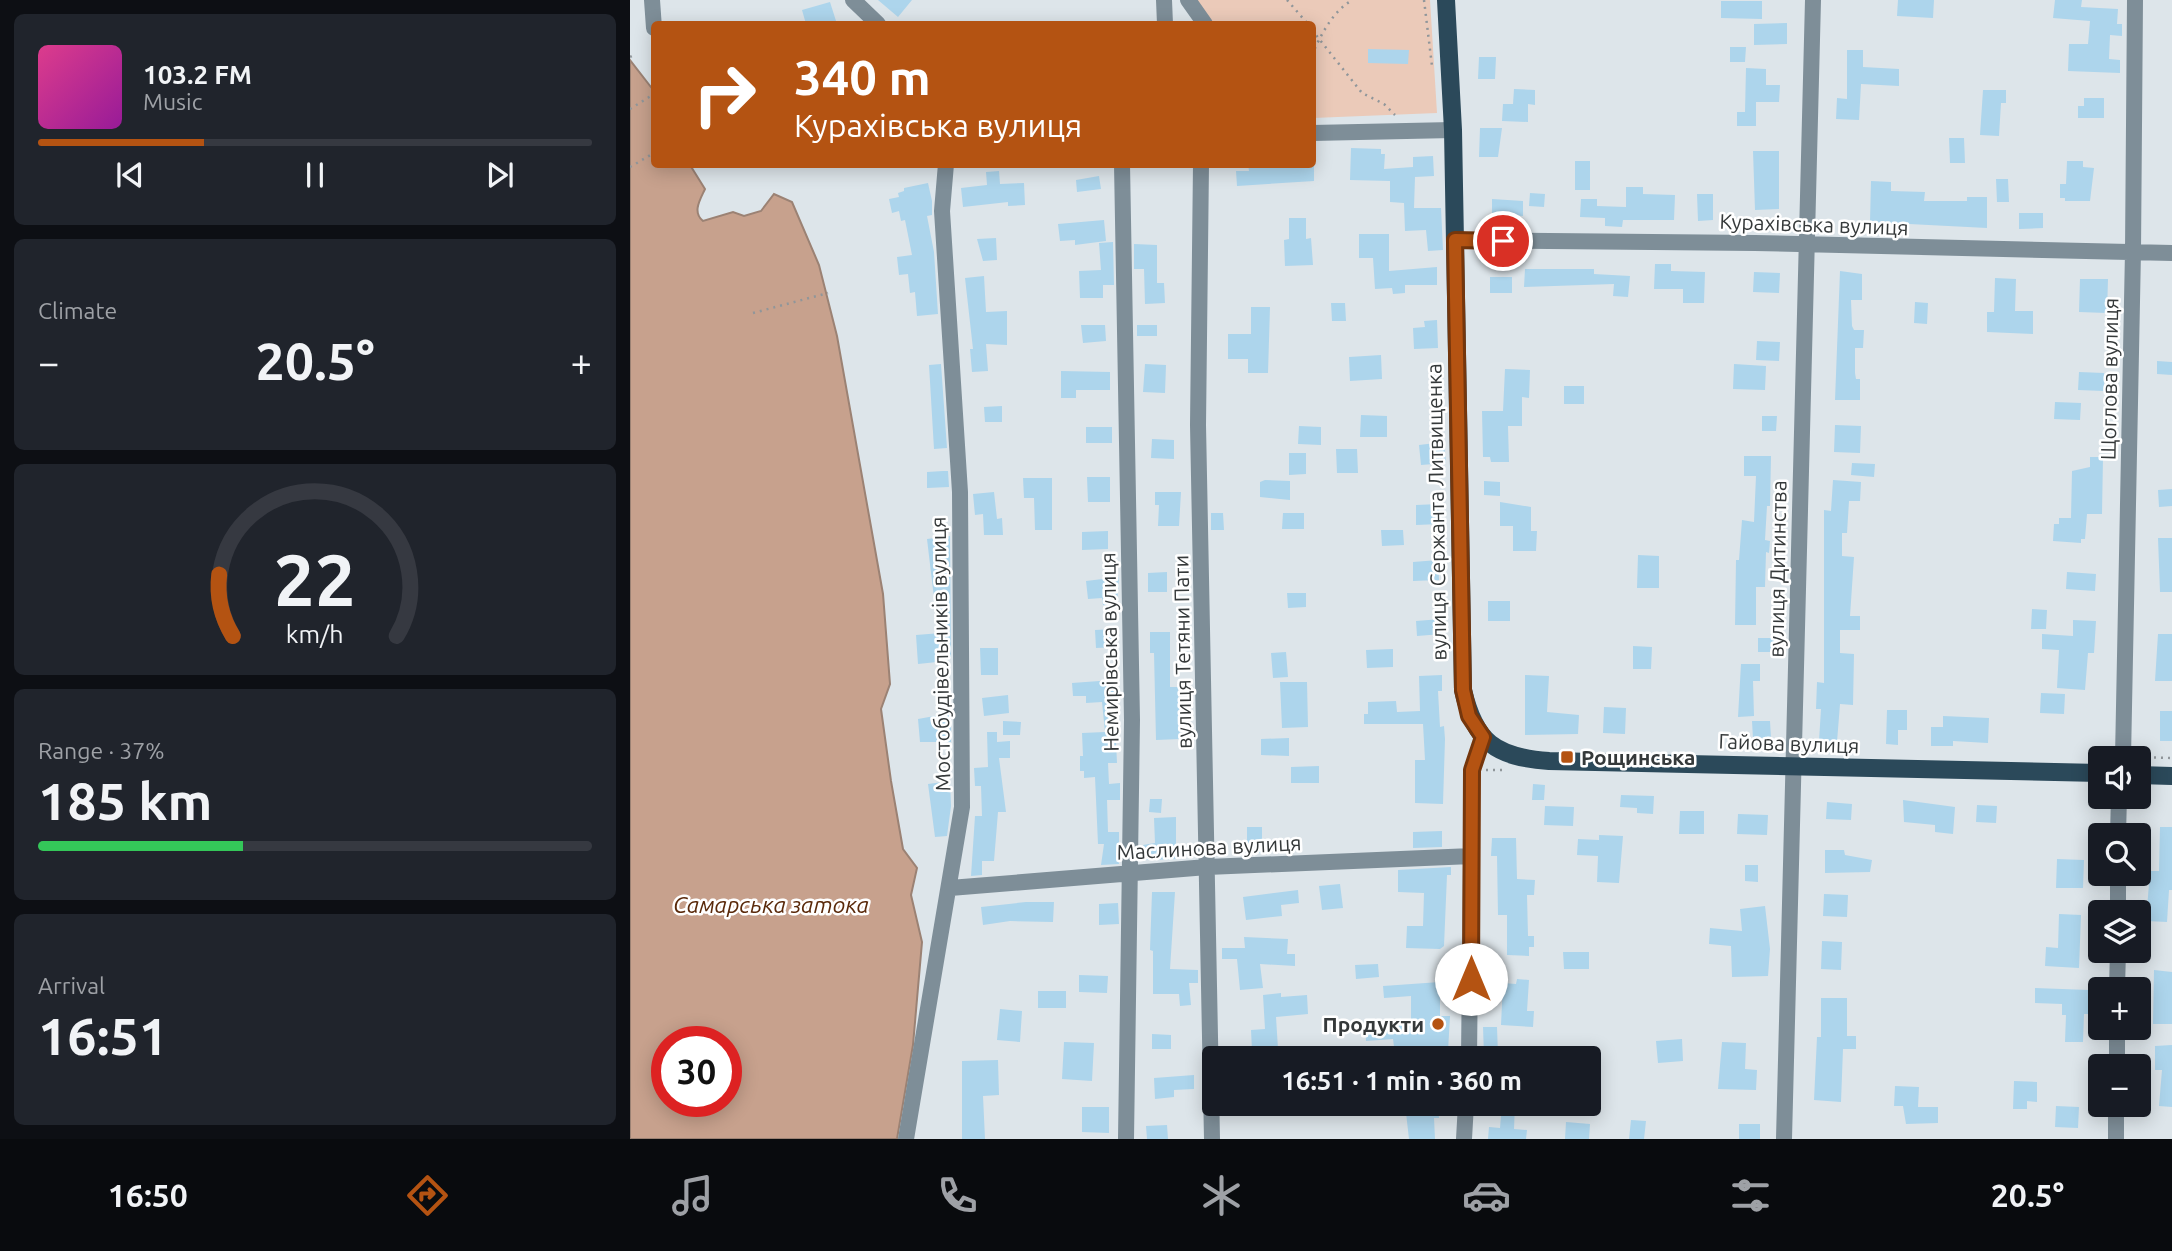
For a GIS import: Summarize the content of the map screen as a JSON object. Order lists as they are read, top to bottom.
{
  "streets": {
    "main road": ["вулиця Сержанта Литвищенка", "Гайова вулиця"],
    "street": [
      "Курахівська вулиця",
      "Щоглова вулиця",
      "вулиця Дитинства",
      "Немирівська вулиця",
      "вулиця Тетяни Пати",
      "Мостобудівельників вулиця",
      "Маслинова вулиця"
    ]
  },
  "crossings": [
    ["Курахівська вулиця", "Щоглова вулиця"],
    ["Курахівська вулиця", "вулиця Сержанта Литвищенка"],
    ["Курахівська вулиця", "вулиця Дитинства"],
    ["вулиця Сержанта Литвищенка", "Гайова вулиця"],
    ["вулиця Дитинства", "Гайова вулиця"],
    ["Немирівська вулиця", "Маслинова вулиця"],
    ["вулиця Тетяни Пати", "Маслинова вулиця"],
    ["Мостобудівельників вулиця", "Маслинова вулиця"]
  ],
  "water": ["Самарська затока"],
  "places": {
    "transit": ["Рощинська"],
    "other": ["Продукти"]
  },
  "page": {
    "turn": ["340 m", "Курахівська вулиця"],
    "song": ["103.2 FM", "Music"],
    "tile": [
      "Climate",
      ["Range · 37%", "185 km"],
      ["Arrival", "16:51"]
    ],
    "heat": ["−", "20.5°", "+"],
    "map_buttons": ["+", "−"],
    "limit": "30",
    "trip": "16:51 · 1 min · 360 m",
    "tabs": ["16:50", "20.5°"],
    "gauge": ["22", "km/h"]
  }
}
